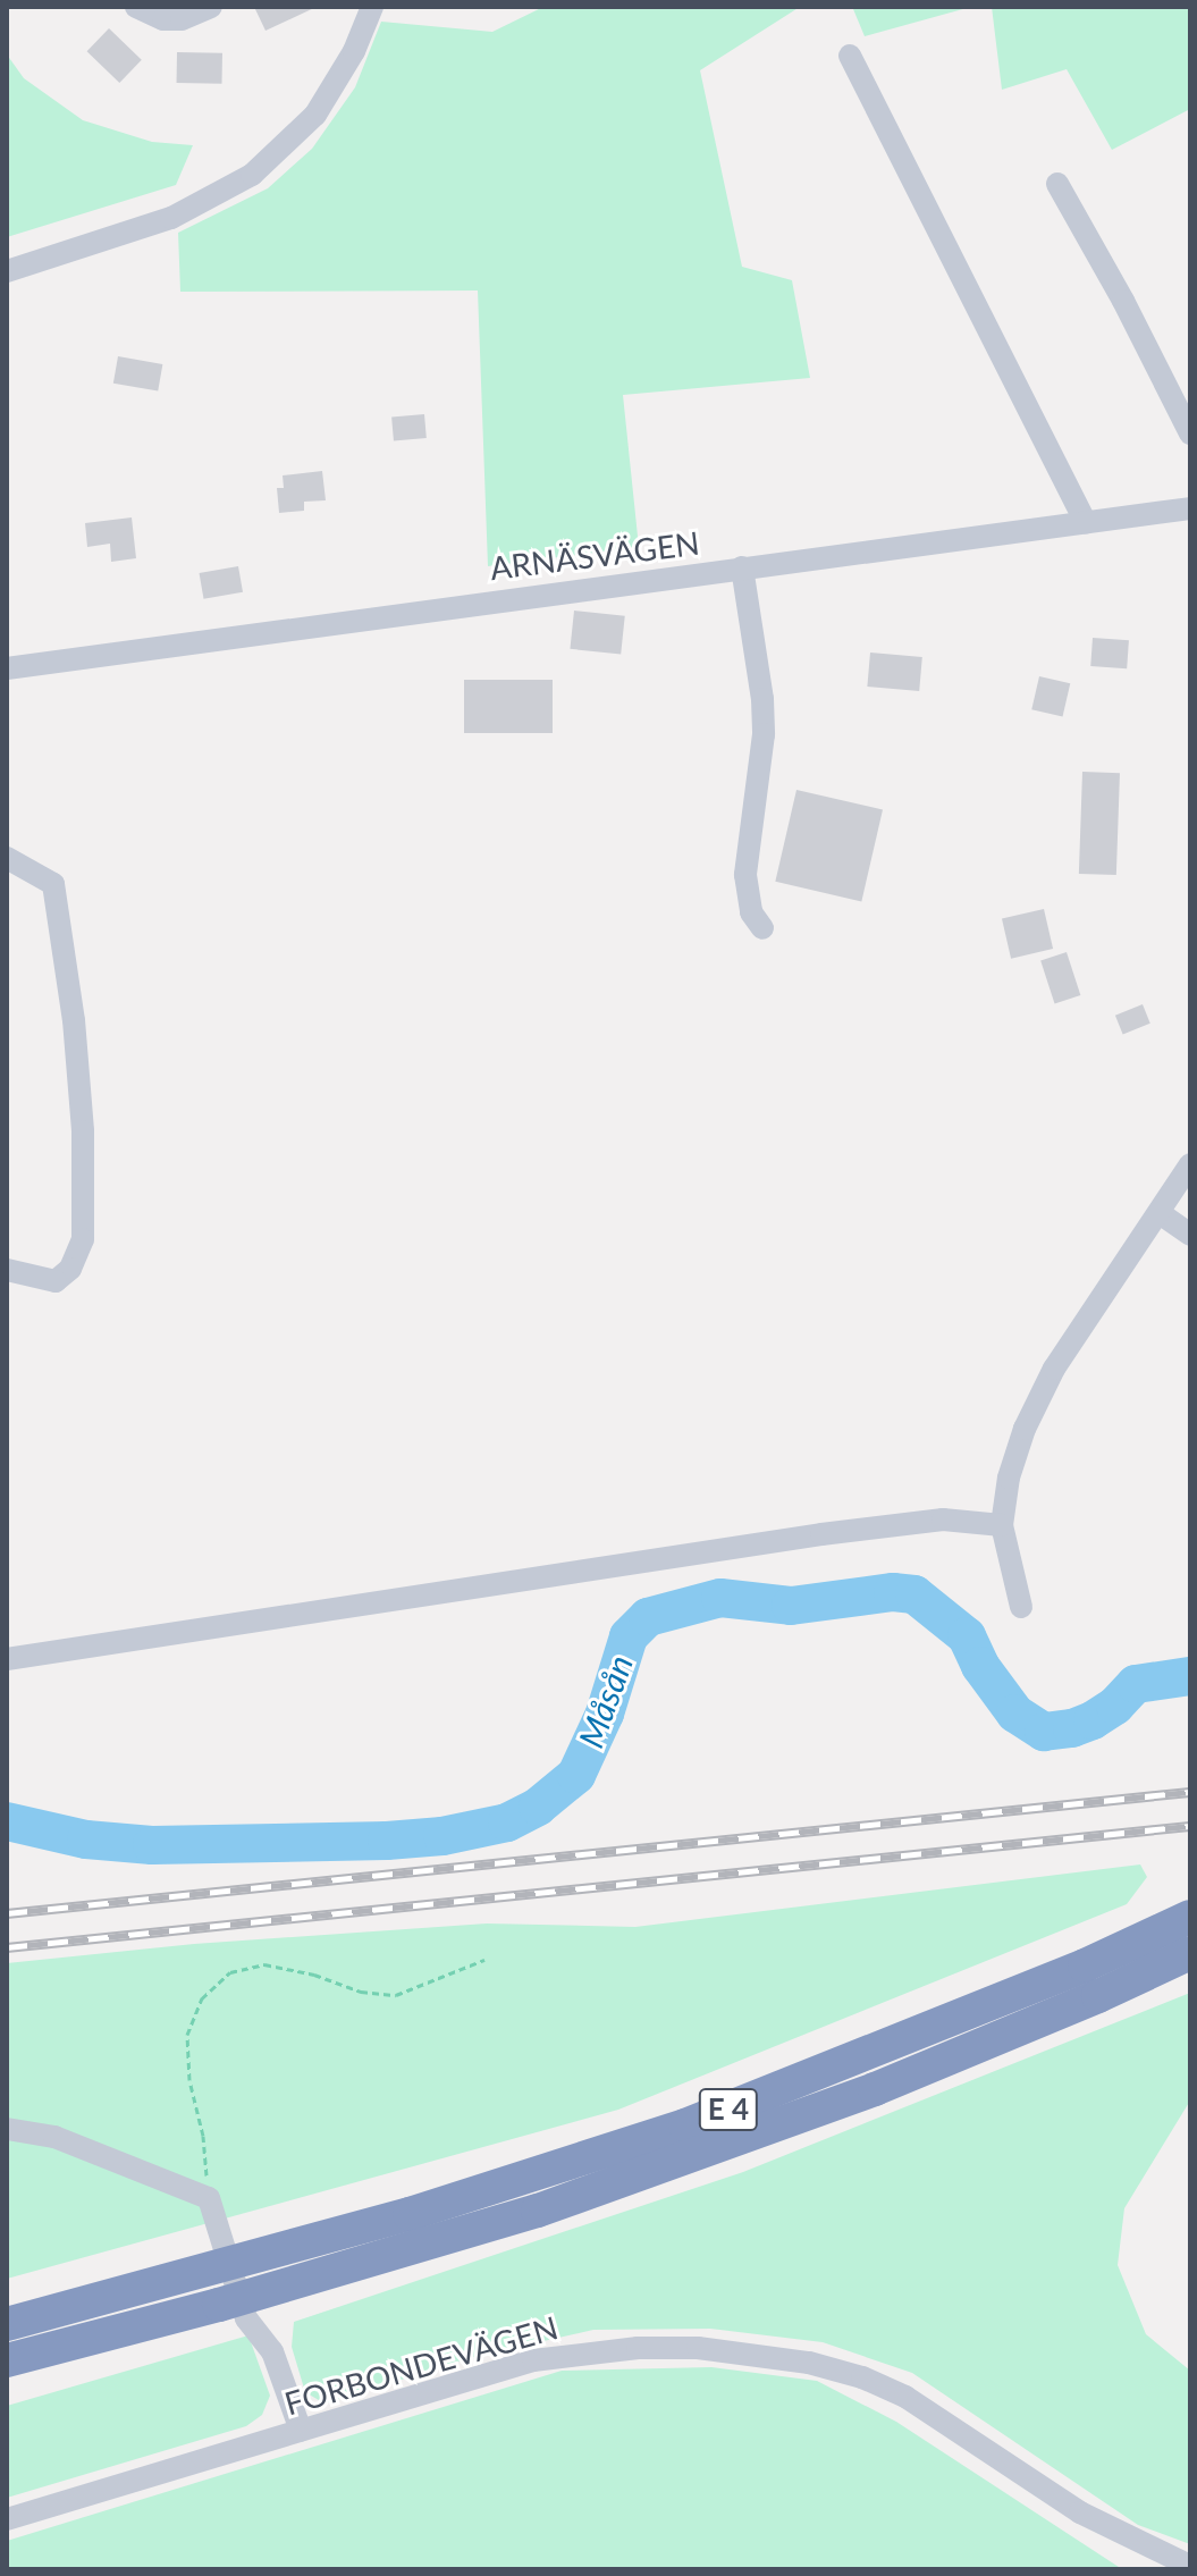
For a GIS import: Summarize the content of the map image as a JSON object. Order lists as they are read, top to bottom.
{
  "streets": {
    "highway": ["E 4"],
    "street": ["ARNÄSVÄGEN", "FORBONDEVÄGEN"]
  },
  "water": ["Måsån"]
}
